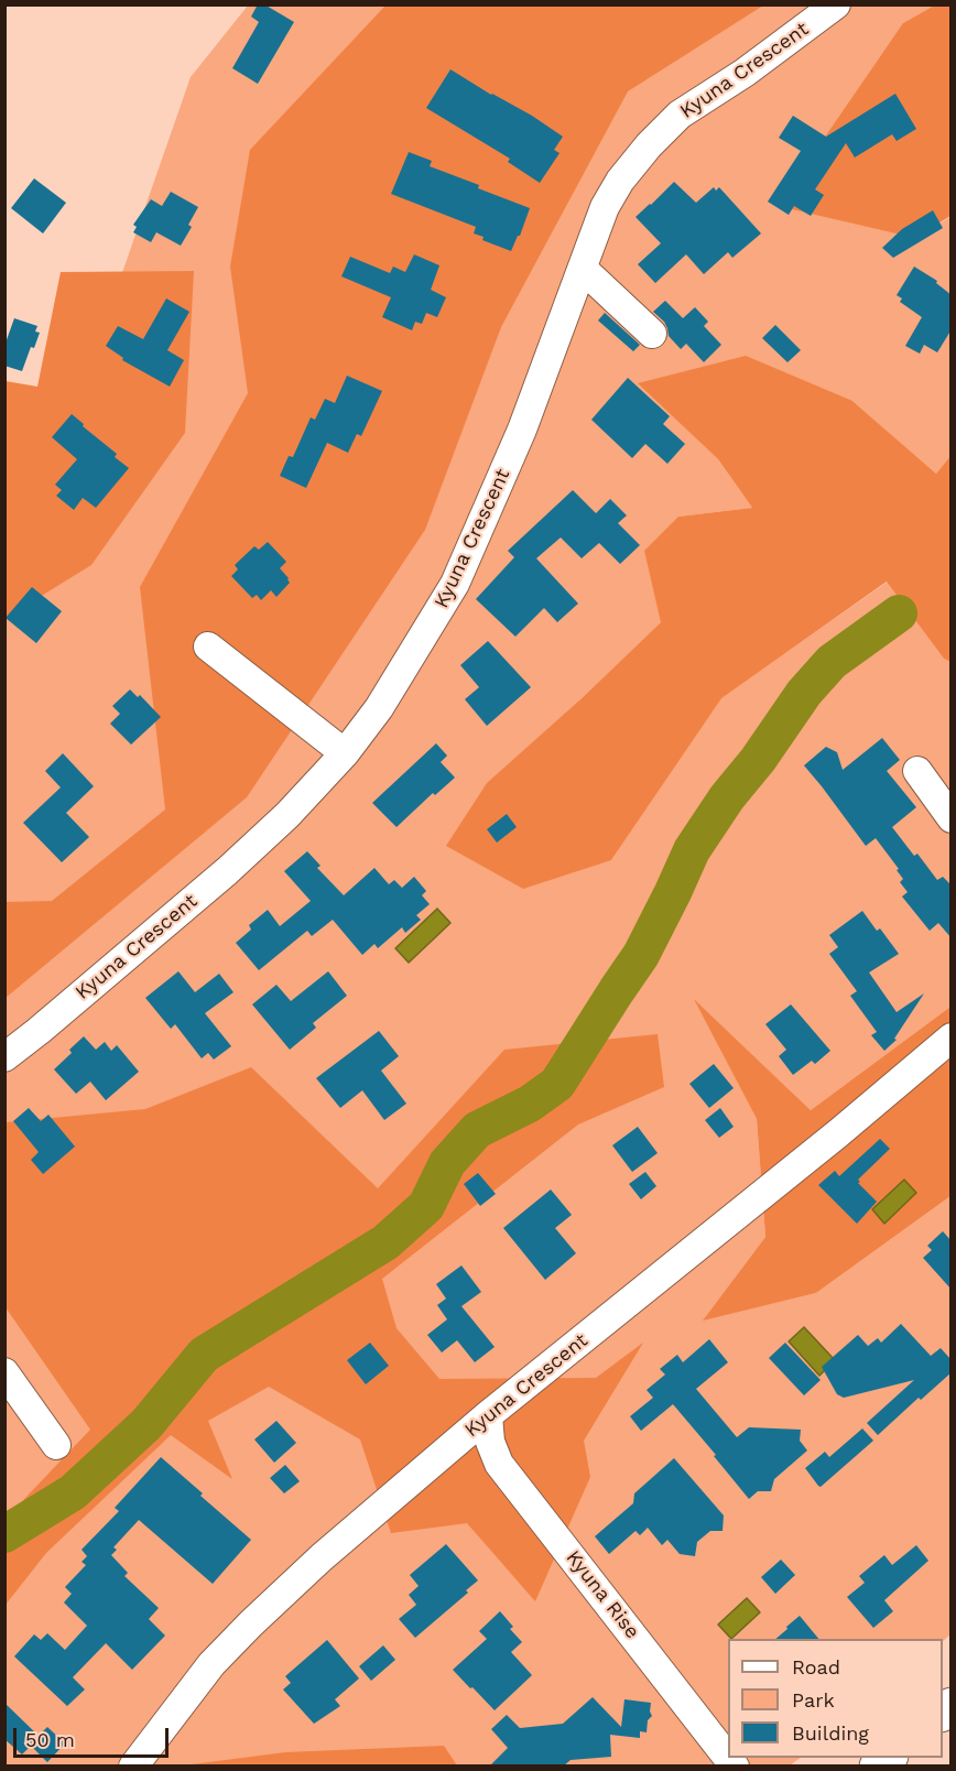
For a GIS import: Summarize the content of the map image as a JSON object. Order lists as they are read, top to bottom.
{
  "streets": {
    "street": ["Kyuna Crescent", "Kyuna Rise"]
  },
  "crossings": [
    ["Kyuna Crescent", "Kyuna Rise"]
  ],
  "legend": ["Road", "Park", "Building"],
  "scale_bar": "50 m"
}
